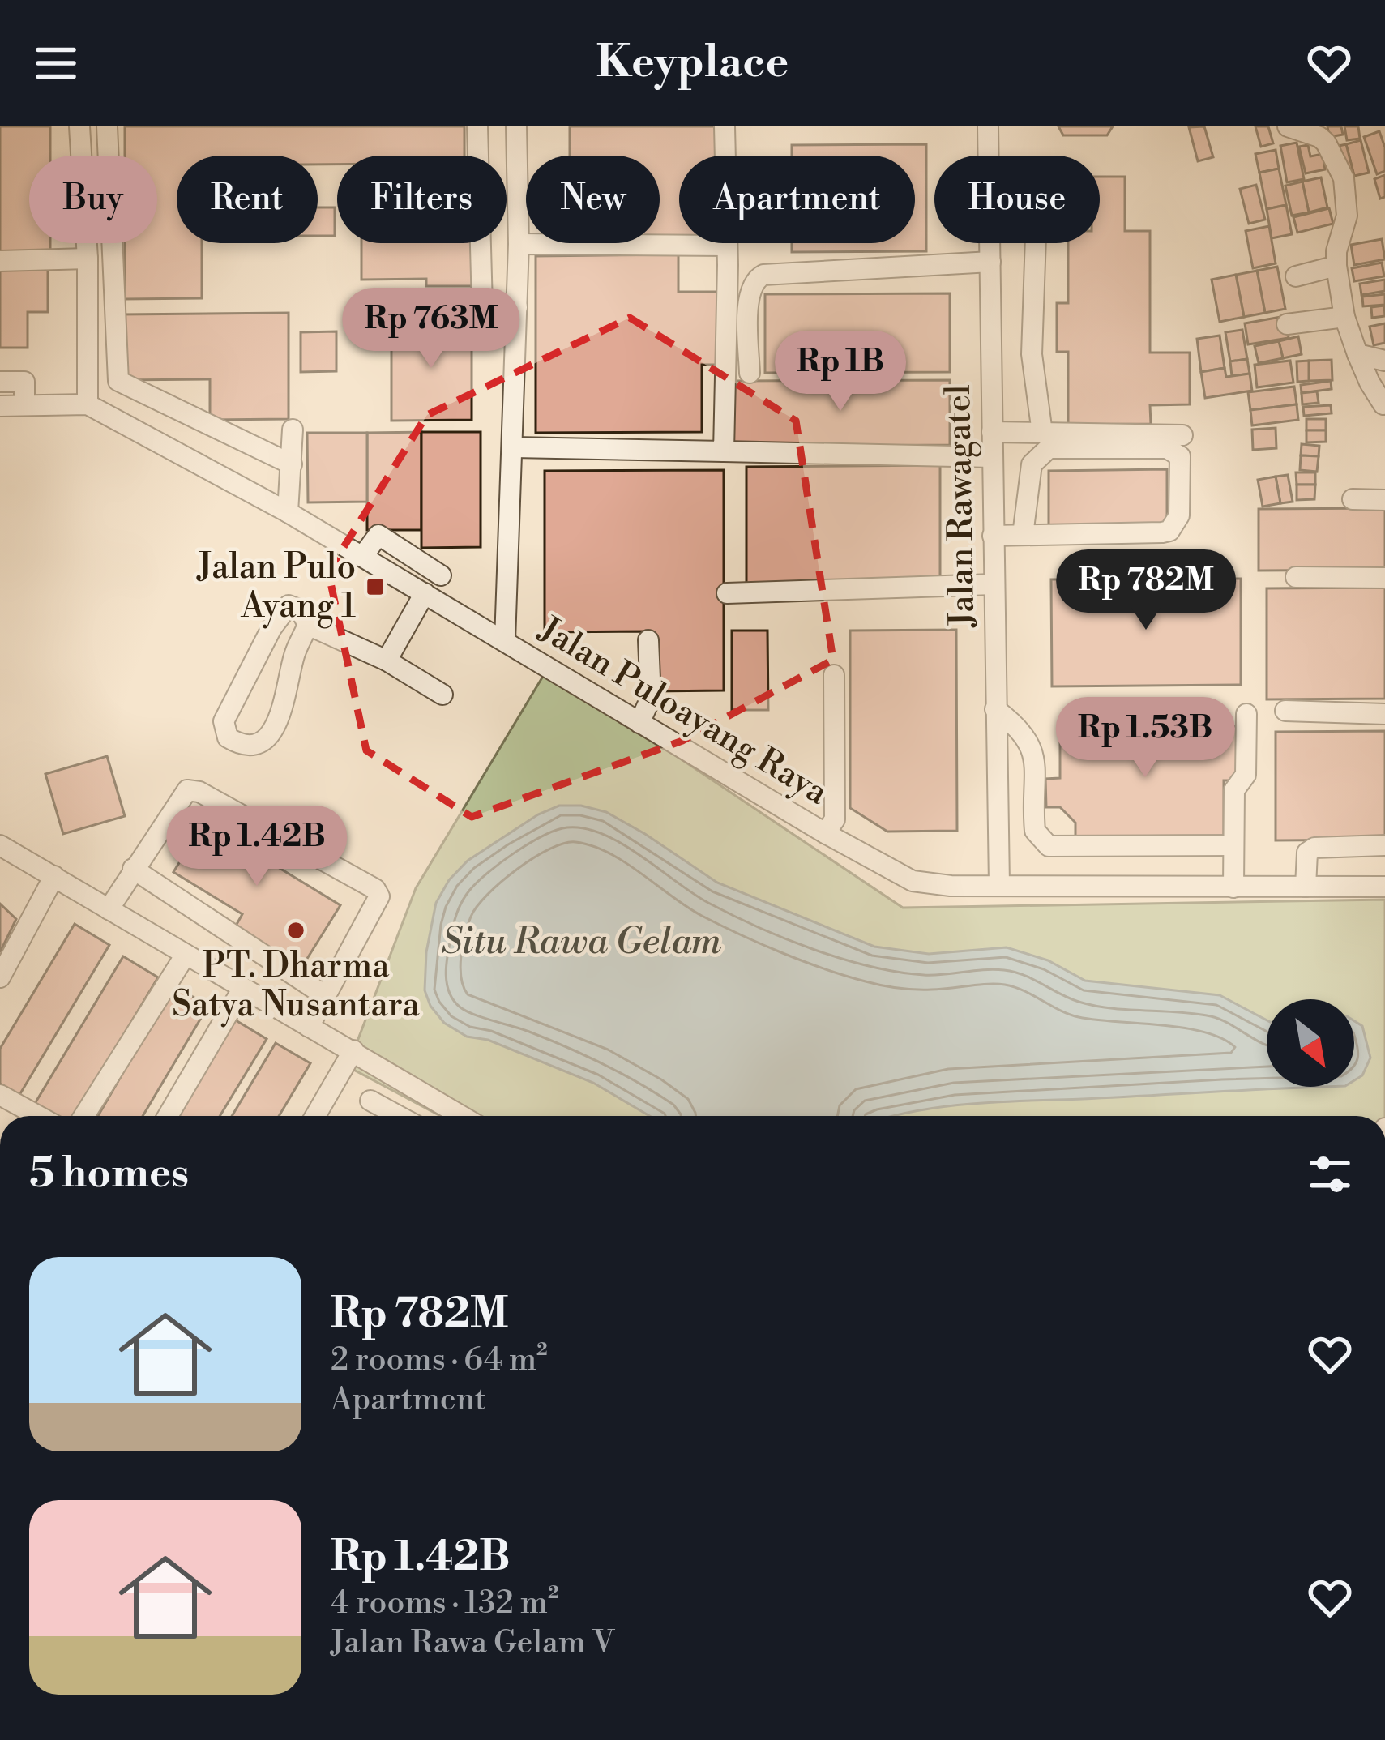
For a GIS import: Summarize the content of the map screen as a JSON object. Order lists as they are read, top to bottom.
{
  "streets": {
    "street": ["Jalan Rawagatel", "Jalan Puloayang Raya"]
  },
  "crossings": [
    ["Jalan Rawagatel", "Jalan Puloayang Raya"]
  ],
  "water": ["Situ Rawa Gelam"],
  "places": {
    "transit": ["Jalan Pulo Ayang 1"],
    "other": ["PT. Dharma Satya Nusantara"]
  },
  "north": "bottom right",
  "page": {
    "header": "Keyplace",
    "chip": [
      "Buy",
      "Rent",
      "Filters",
      "New",
      "Apartment",
      "House"
    ],
    "price": [
      "Rp 763M",
      "Rp 1B",
      "Rp 782M",
      "Rp 1.53B",
      "Rp 1.42B"
    ],
    "heading": "5 homes",
    "list": [
      {
        "name": "Rp 782M",
        "note": "2 rooms · 64 m² · Apartment"
      },
      {
        "name": "Rp 1.42B",
        "note": "4 rooms · 132 m² · Jalan Rawa Gelam V"
      }
    ]
  }
}
